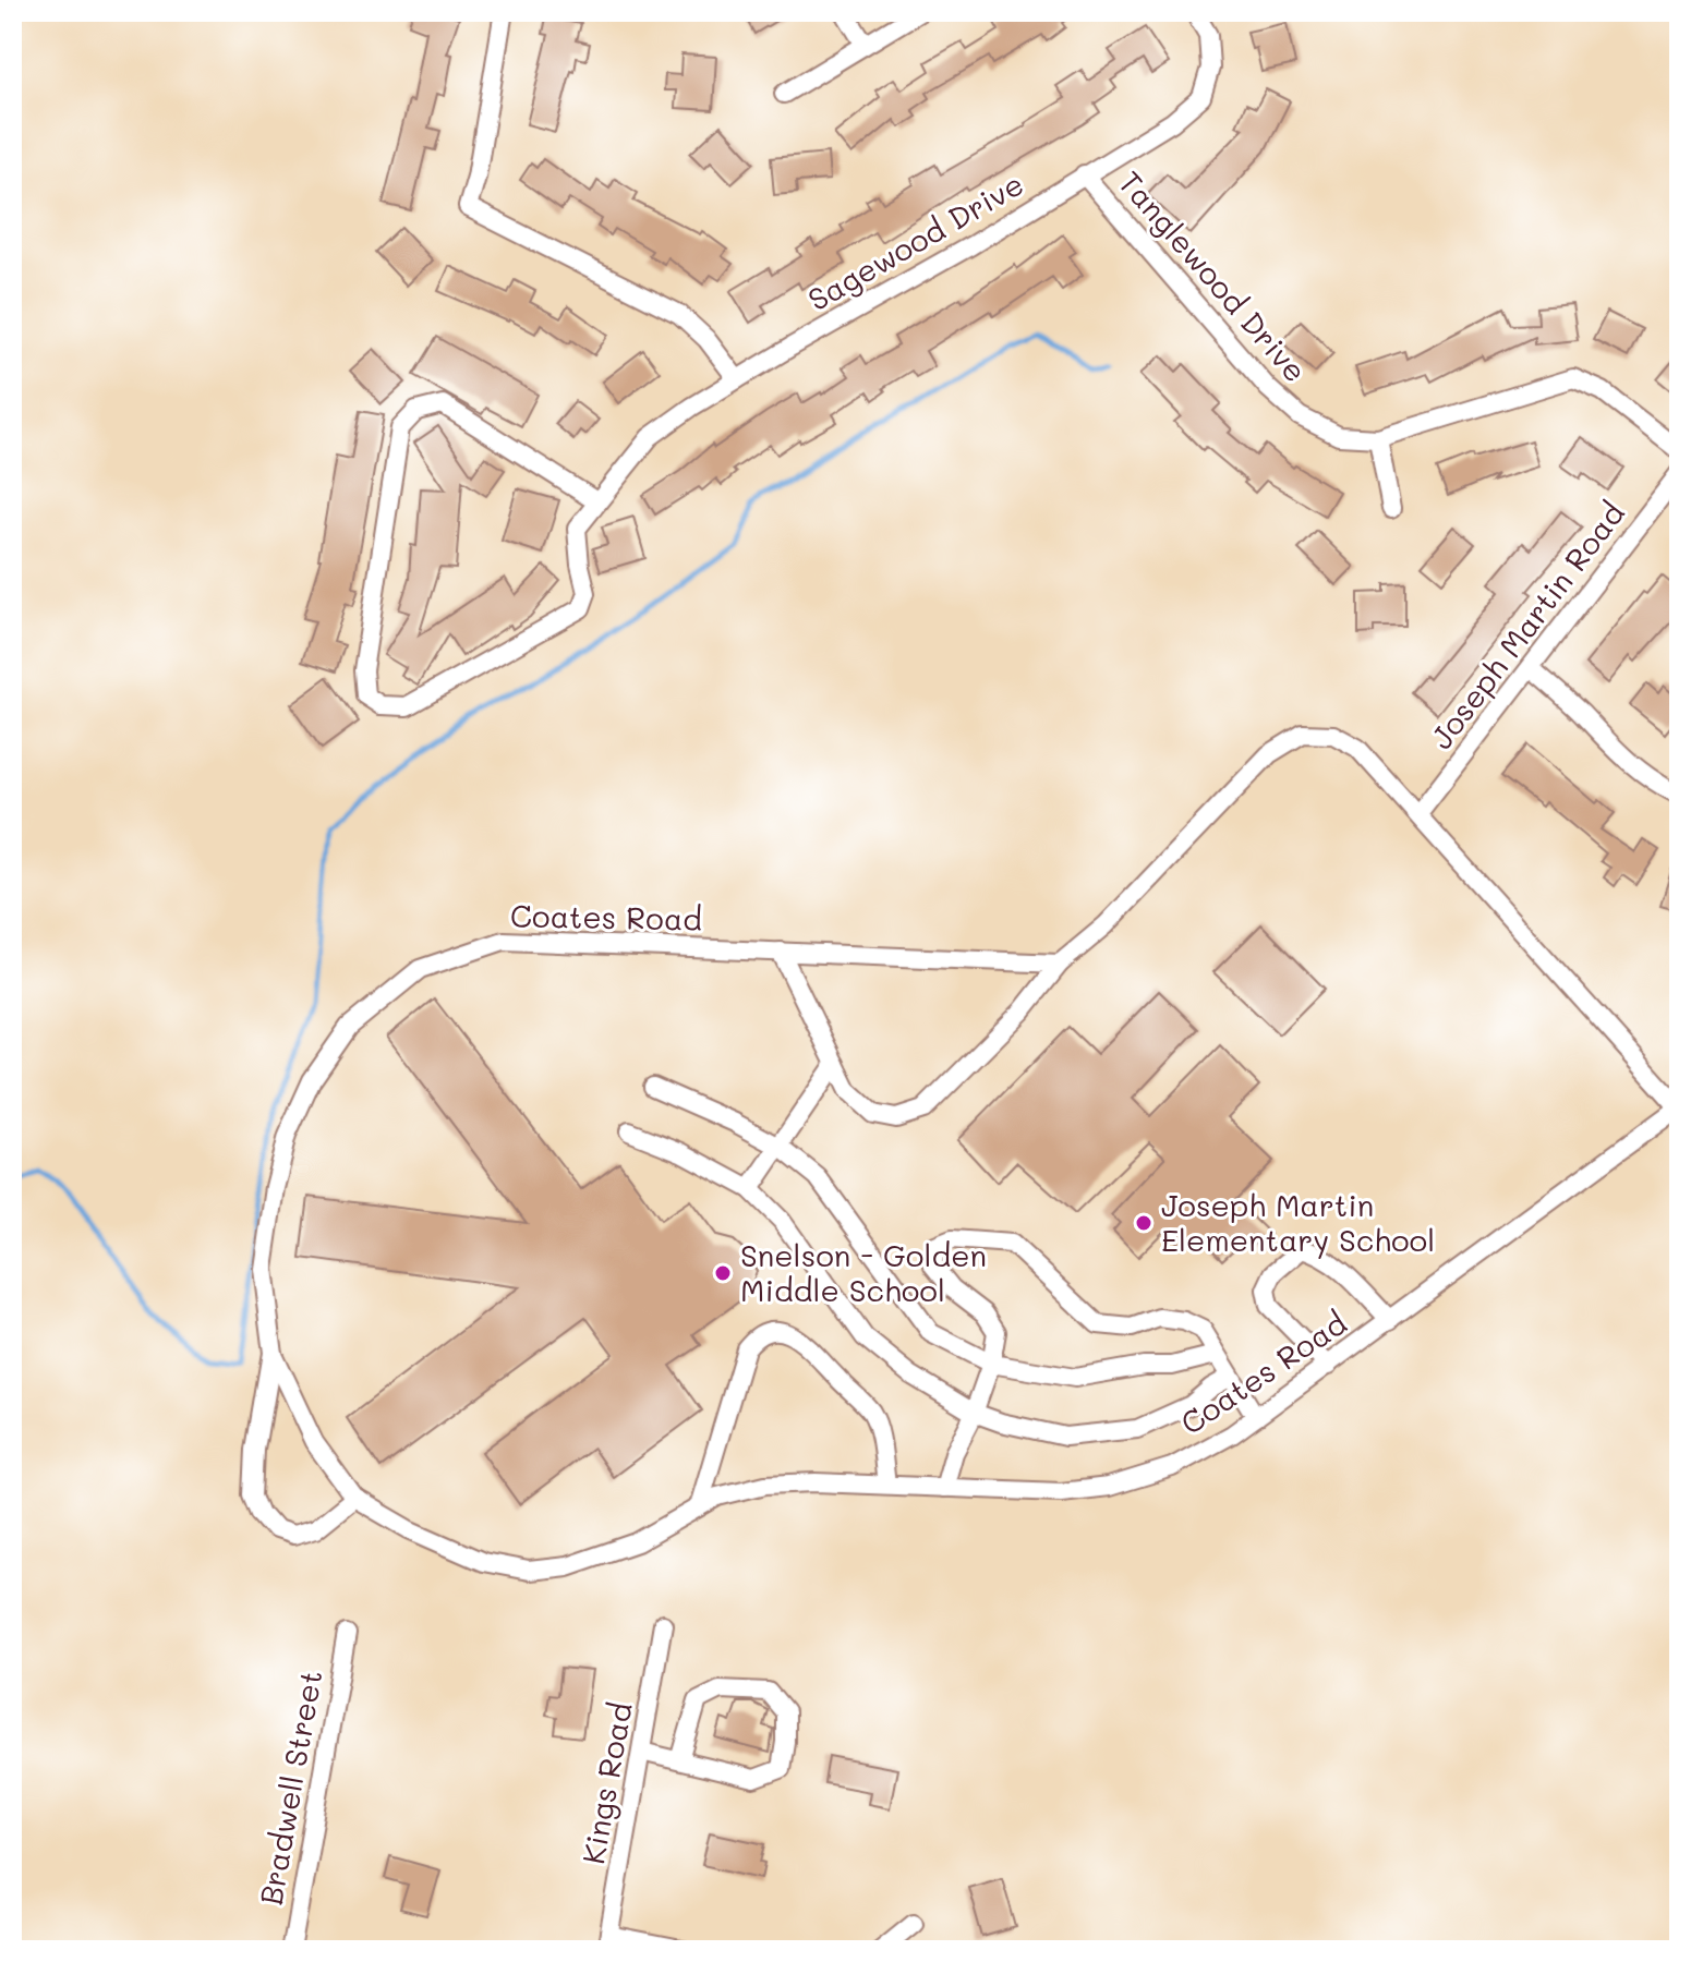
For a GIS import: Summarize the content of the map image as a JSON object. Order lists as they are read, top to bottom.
{
  "streets": {
    "street": [
      "Sagewood Drive",
      "Tanglewood Drive",
      "Joseph Martin Road",
      "Coates Road",
      "Kings Road",
      "Bradwell Street"
    ]
  },
  "crossings": [
    ["Sagewood Drive", "Tanglewood Drive"],
    ["Joseph Martin Road", "Coates Road"]
  ],
  "places": ["Joseph Martin Elementary School", "Snelson - Golden Middle School"]
}
